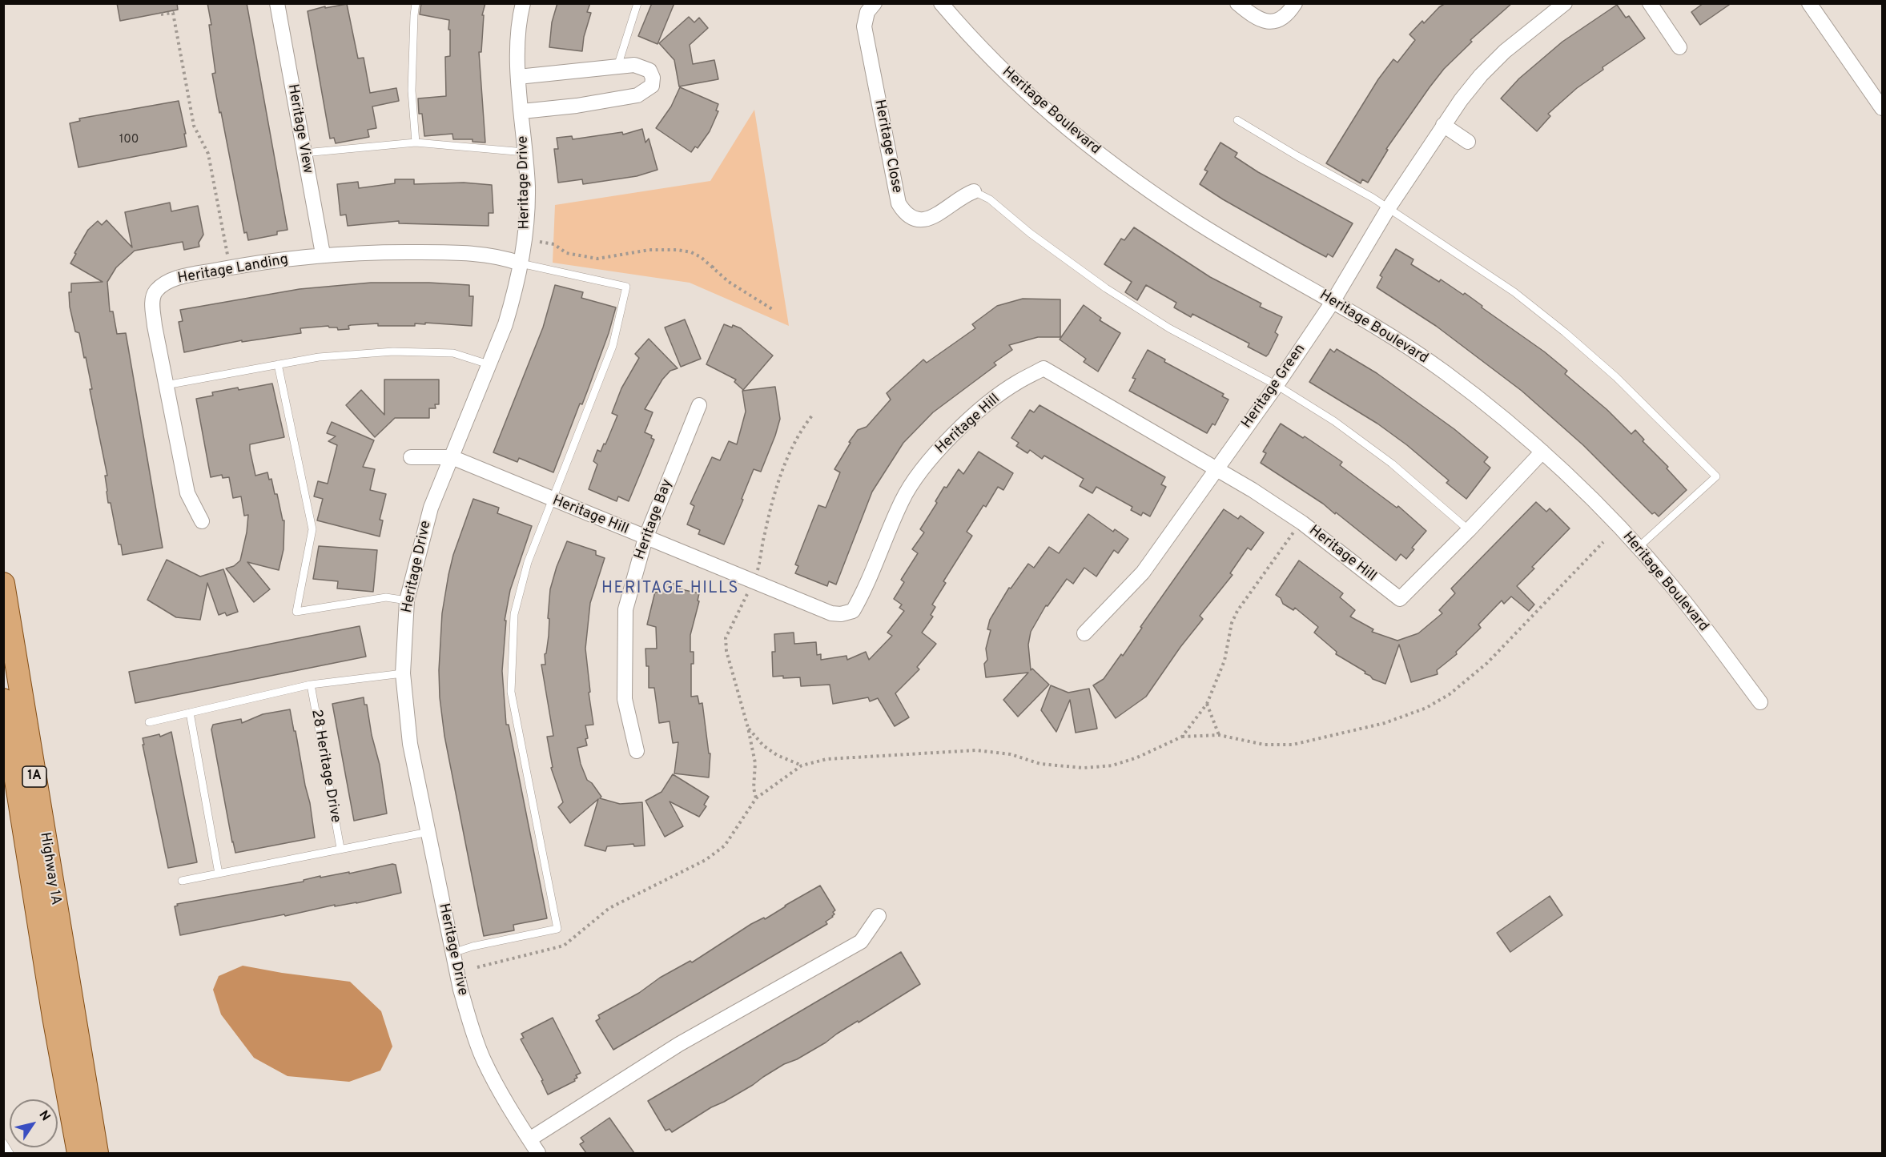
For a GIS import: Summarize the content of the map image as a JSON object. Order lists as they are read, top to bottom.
{
  "streets": {
    "main road": ["1A", "Highway 1A"],
    "street": [
      "Heritage Boulevard",
      "Heritage View",
      "Heritage Close",
      "Heritage Drive",
      "Heritage Landing",
      "Heritage Green",
      "Heritage Hill",
      "Heritage Bay"
    ],
    "lane": ["28 Heritage Drive"]
  },
  "crossings": [
    ["Heritage Boulevard", "Heritage Green"],
    ["Heritage Boulevard", "Heritage Hill"],
    ["Heritage View", "Heritage Landing"],
    ["Heritage Drive", "Heritage Landing"],
    ["Heritage Drive", "Heritage Hill"],
    ["Heritage Green", "Heritage Hill"],
    ["Heritage Hill", "Heritage Bay"]
  ],
  "districts": ["HERITAGE HILLS"],
  "house_numbers": ["100"],
  "north": "top right"
}
